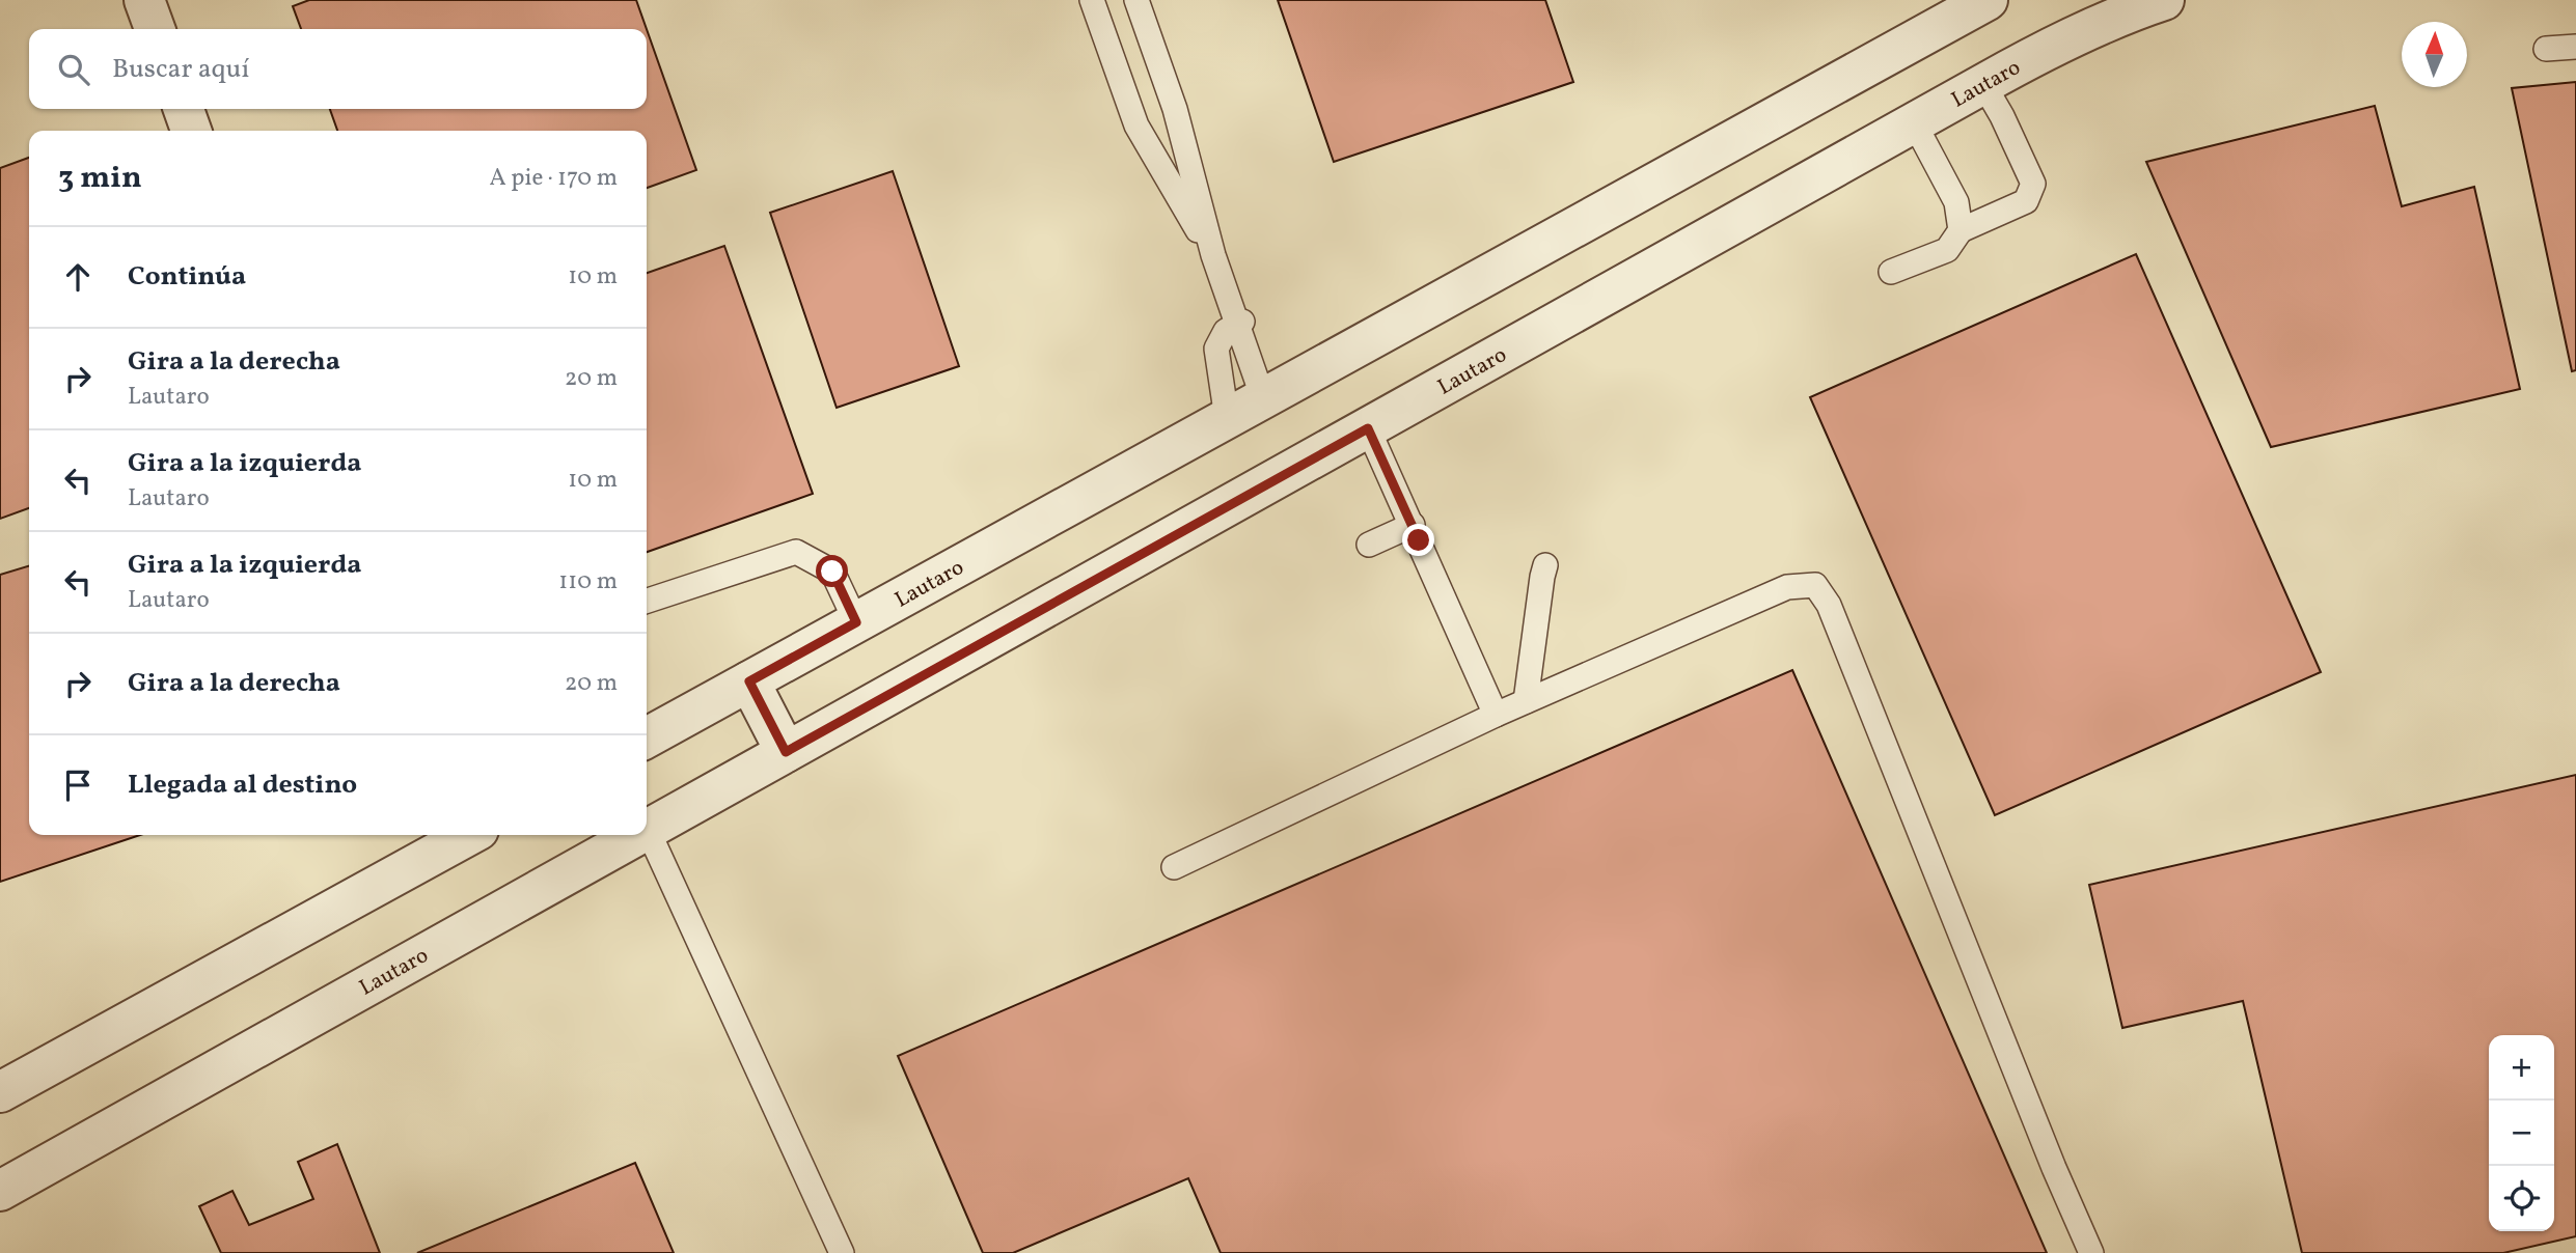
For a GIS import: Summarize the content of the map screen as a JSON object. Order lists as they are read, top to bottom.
{
  "streets": {
    "street": ["Lautaro"]
  },
  "north": "top",
  "page": {
    "search": "Buscar aquí",
    "heading": ["3 min", "A pie · 170 m"],
    "list": [
      ["Continúa", "10 m"],
      ["Gira a la derecha", "Lautaro", "20 m"],
      ["Gira a la izquierda", "Lautaro", "10 m"],
      ["Gira a la izquierda", "Lautaro", "110 m"],
      ["Gira a la derecha", "20 m"],
      "Llegada al destino"
    ],
    "map_buttons": ["+", "−"]
  }
}
